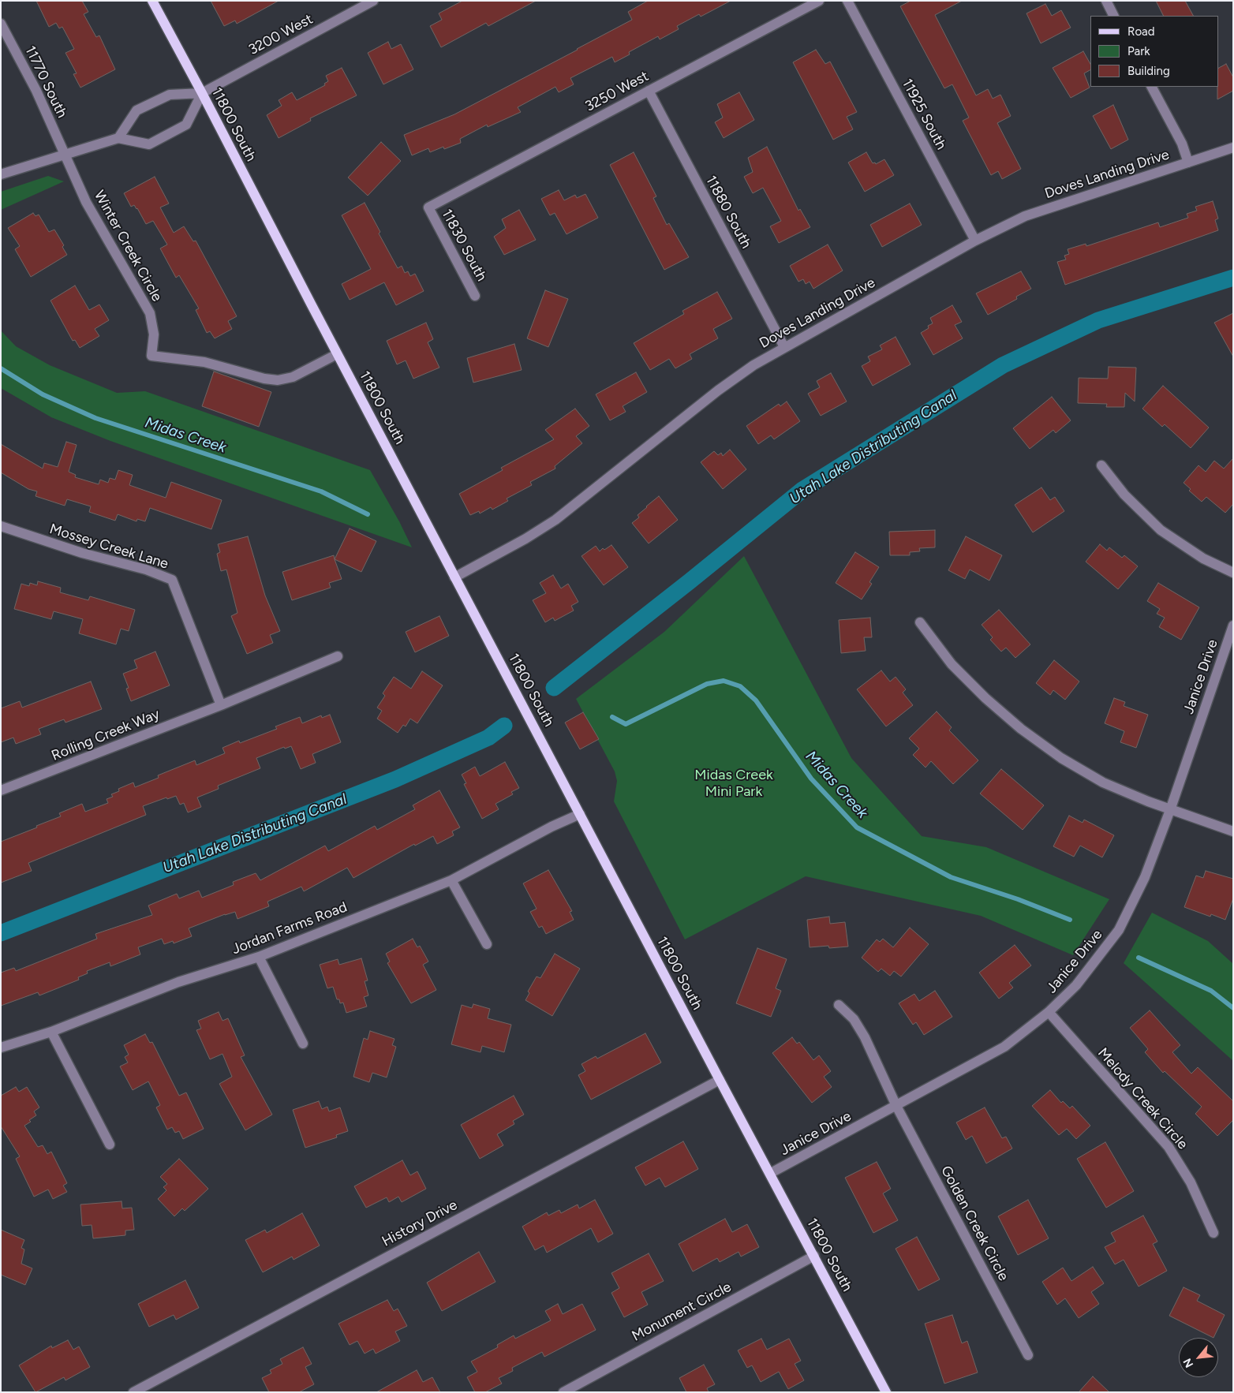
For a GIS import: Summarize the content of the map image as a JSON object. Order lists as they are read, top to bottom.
{
  "streets": {
    "main road": ["11800 South"],
    "street": [
      "3200 West",
      "11770 South",
      "3250 West",
      "11925 South",
      "Doves Landing Drive",
      "11880 South",
      "11830 South",
      "Winter Creek Circle",
      "Mossey Creek Lane",
      "Janice Drive",
      "Rolling Creek Way",
      "Jordan Farms Road",
      "Melody Creek Circle",
      "History Drive",
      "Golden Creek Circle",
      "Monument Circle"
    ]
  },
  "crossings": [
    ["3200 West", "11800 South"],
    ["11770 South", "Winter Creek Circle"],
    ["3250 West", "11880 South"],
    ["3250 West", "11830 South"],
    ["11925 South", "Doves Landing Drive"],
    ["11800 South", "Doves Landing Drive"],
    ["11800 South", "Winter Creek Circle"],
    ["11800 South", "Janice Drive"],
    ["11800 South", "Jordan Farms Road"],
    ["11800 South", "History Drive"],
    ["11800 South", "Monument Circle"],
    ["Doves Landing Drive", "11880 South"],
    ["Mossey Creek Lane", "Rolling Creek Way"],
    ["Janice Drive", "Melody Creek Circle"],
    ["Janice Drive", "Golden Creek Circle"]
  ],
  "water": ["Midas Creek", "Utah Lake Distributing Canal"],
  "parks": ["Midas Creek Mini Park"],
  "legend": ["Road", "Park", "Building"],
  "north": "bottom left"
}
